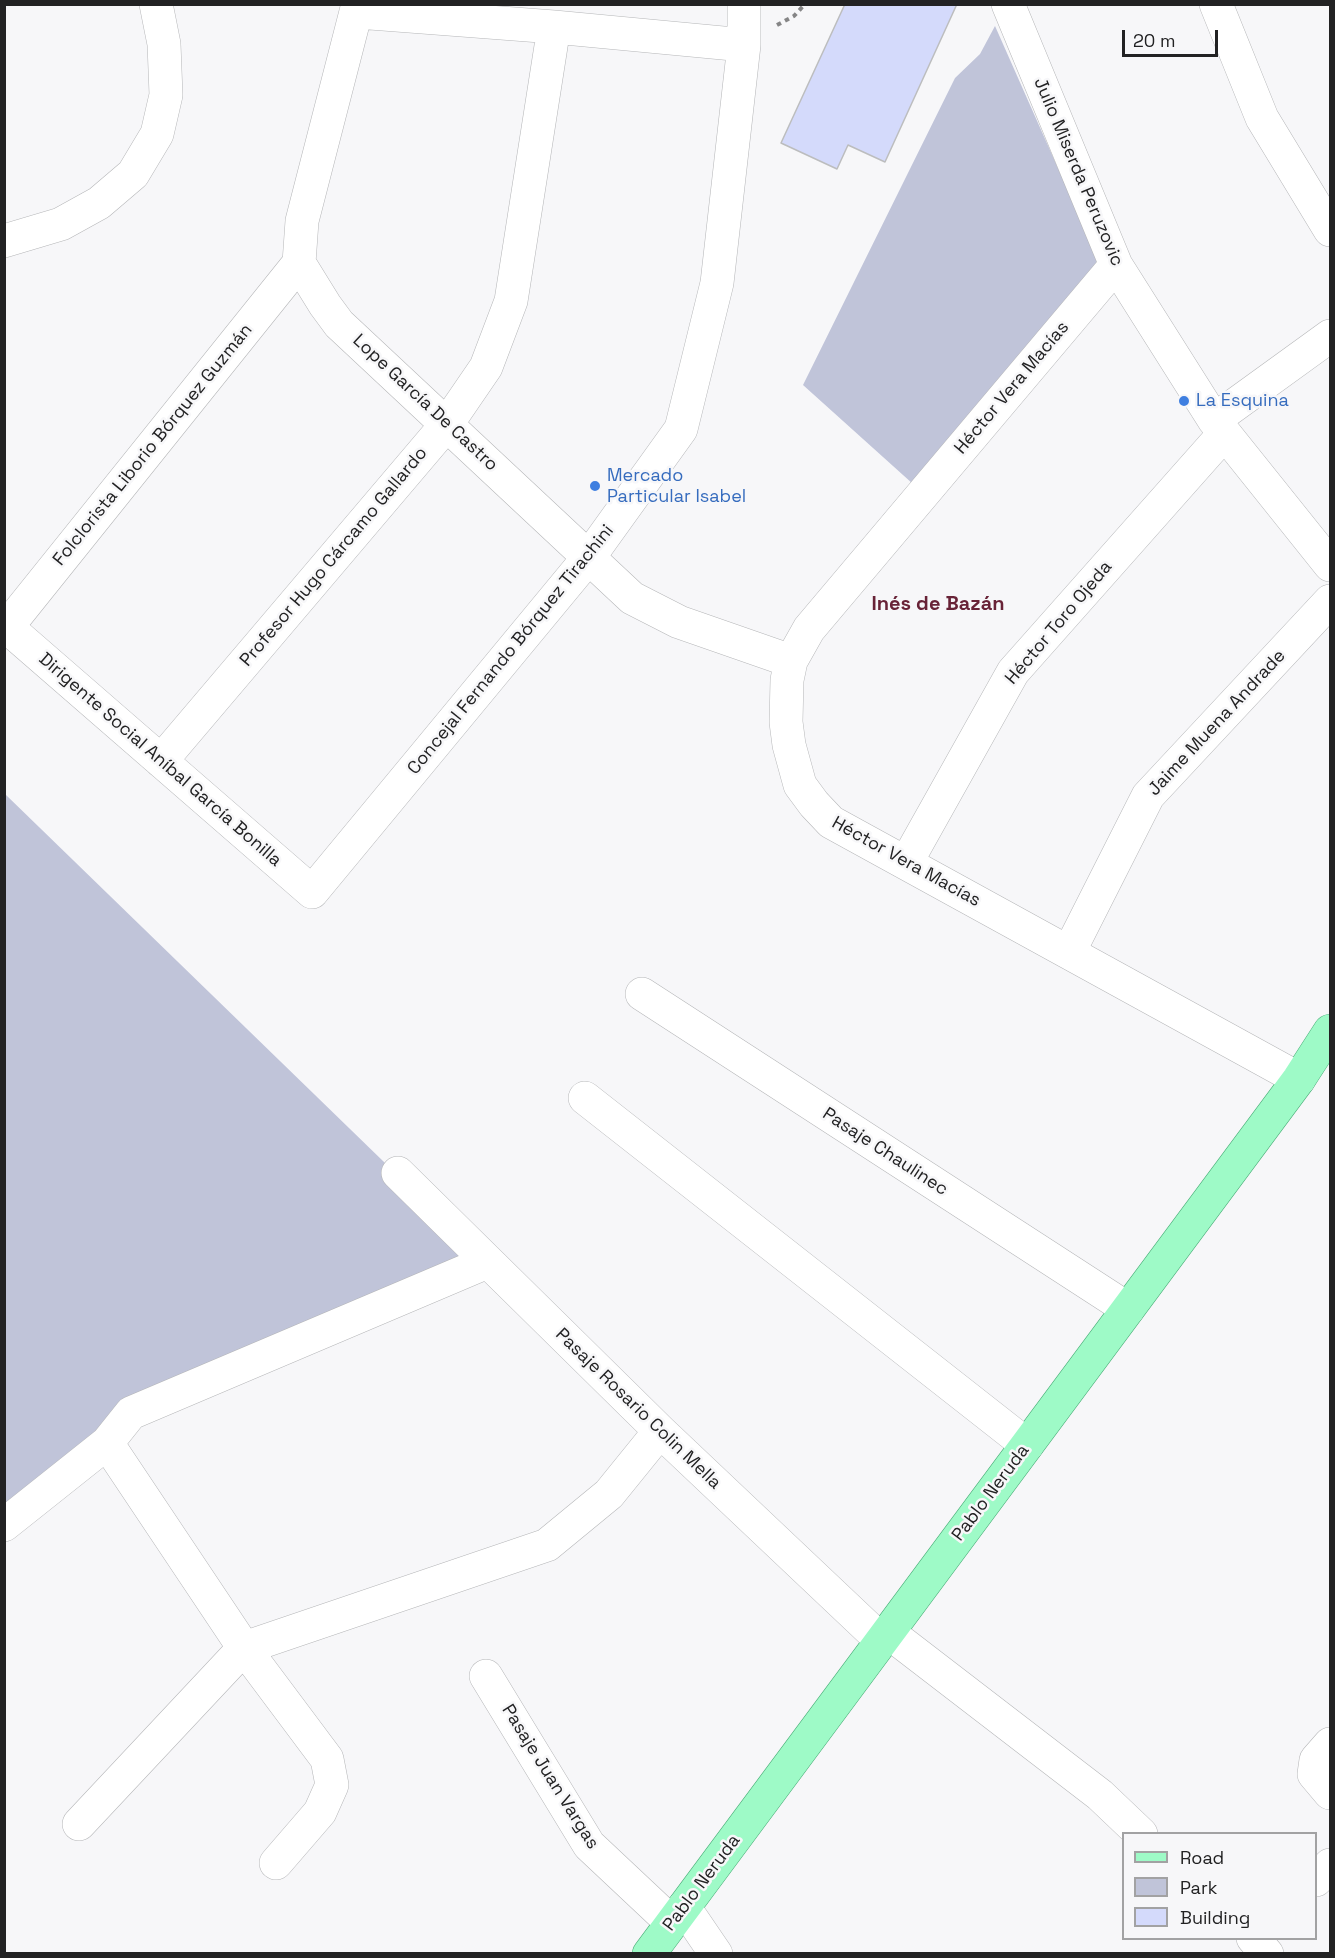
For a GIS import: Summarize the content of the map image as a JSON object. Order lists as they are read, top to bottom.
{
  "streets": {
    "main road": ["Pablo Neruda"],
    "street": [
      "Julio Miserda Peruzovic",
      "Héctor Vera Macías",
      "Lope García De Castro",
      "Folclorista Liborio Bórquez Guzmán",
      "Profesor Hugo Cárcamo Gallardo",
      "Héctor Toro Ojeda",
      "Concejal Fernando Bórquez Tirachini",
      "Jaime Muena Andrade",
      "Dirigente Social Aníbal García Bonilla",
      "Pasaje Chaulinec",
      "Pasaje Rosario Colin Mella",
      "Pasaje Juan Vargas"
    ]
  },
  "crossings": [
    ["Julio Miserda Peruzovic", "Héctor Vera Macías"],
    ["Julio Miserda Peruzovic", "Héctor Toro Ojeda"],
    ["Héctor Vera Macías", "Lope García De Castro"],
    ["Héctor Vera Macías", "Héctor Toro Ojeda"],
    ["Héctor Vera Macías", "Jaime Muena Andrade"],
    ["Héctor Vera Macías", "Pablo Neruda"],
    ["Lope García De Castro", "Folclorista Liborio Bórquez Guzmán"],
    ["Lope García De Castro", "Profesor Hugo Cárcamo Gallardo"],
    ["Lope García De Castro", "Concejal Fernando Bórquez Tirachini"],
    ["Folclorista Liborio Bórquez Guzmán", "Dirigente Social Aníbal García Bonilla"],
    ["Profesor Hugo Cárcamo Gallardo", "Dirigente Social Aníbal García Bonilla"],
    ["Concejal Fernando Bórquez Tirachini", "Dirigente Social Aníbal García Bonilla"],
    ["Pasaje Chaulinec", "Pablo Neruda"],
    ["Pasaje Rosario Colin Mella", "Pablo Neruda"],
    ["Pablo Neruda", "Pasaje Juan Vargas"]
  ],
  "districts": ["Inés de Bazán"],
  "places": ["La Esquina", "Mercado Particular Isabel"],
  "legend": ["Road", "Park", "Building"],
  "scale_bar": "20 m"
}
